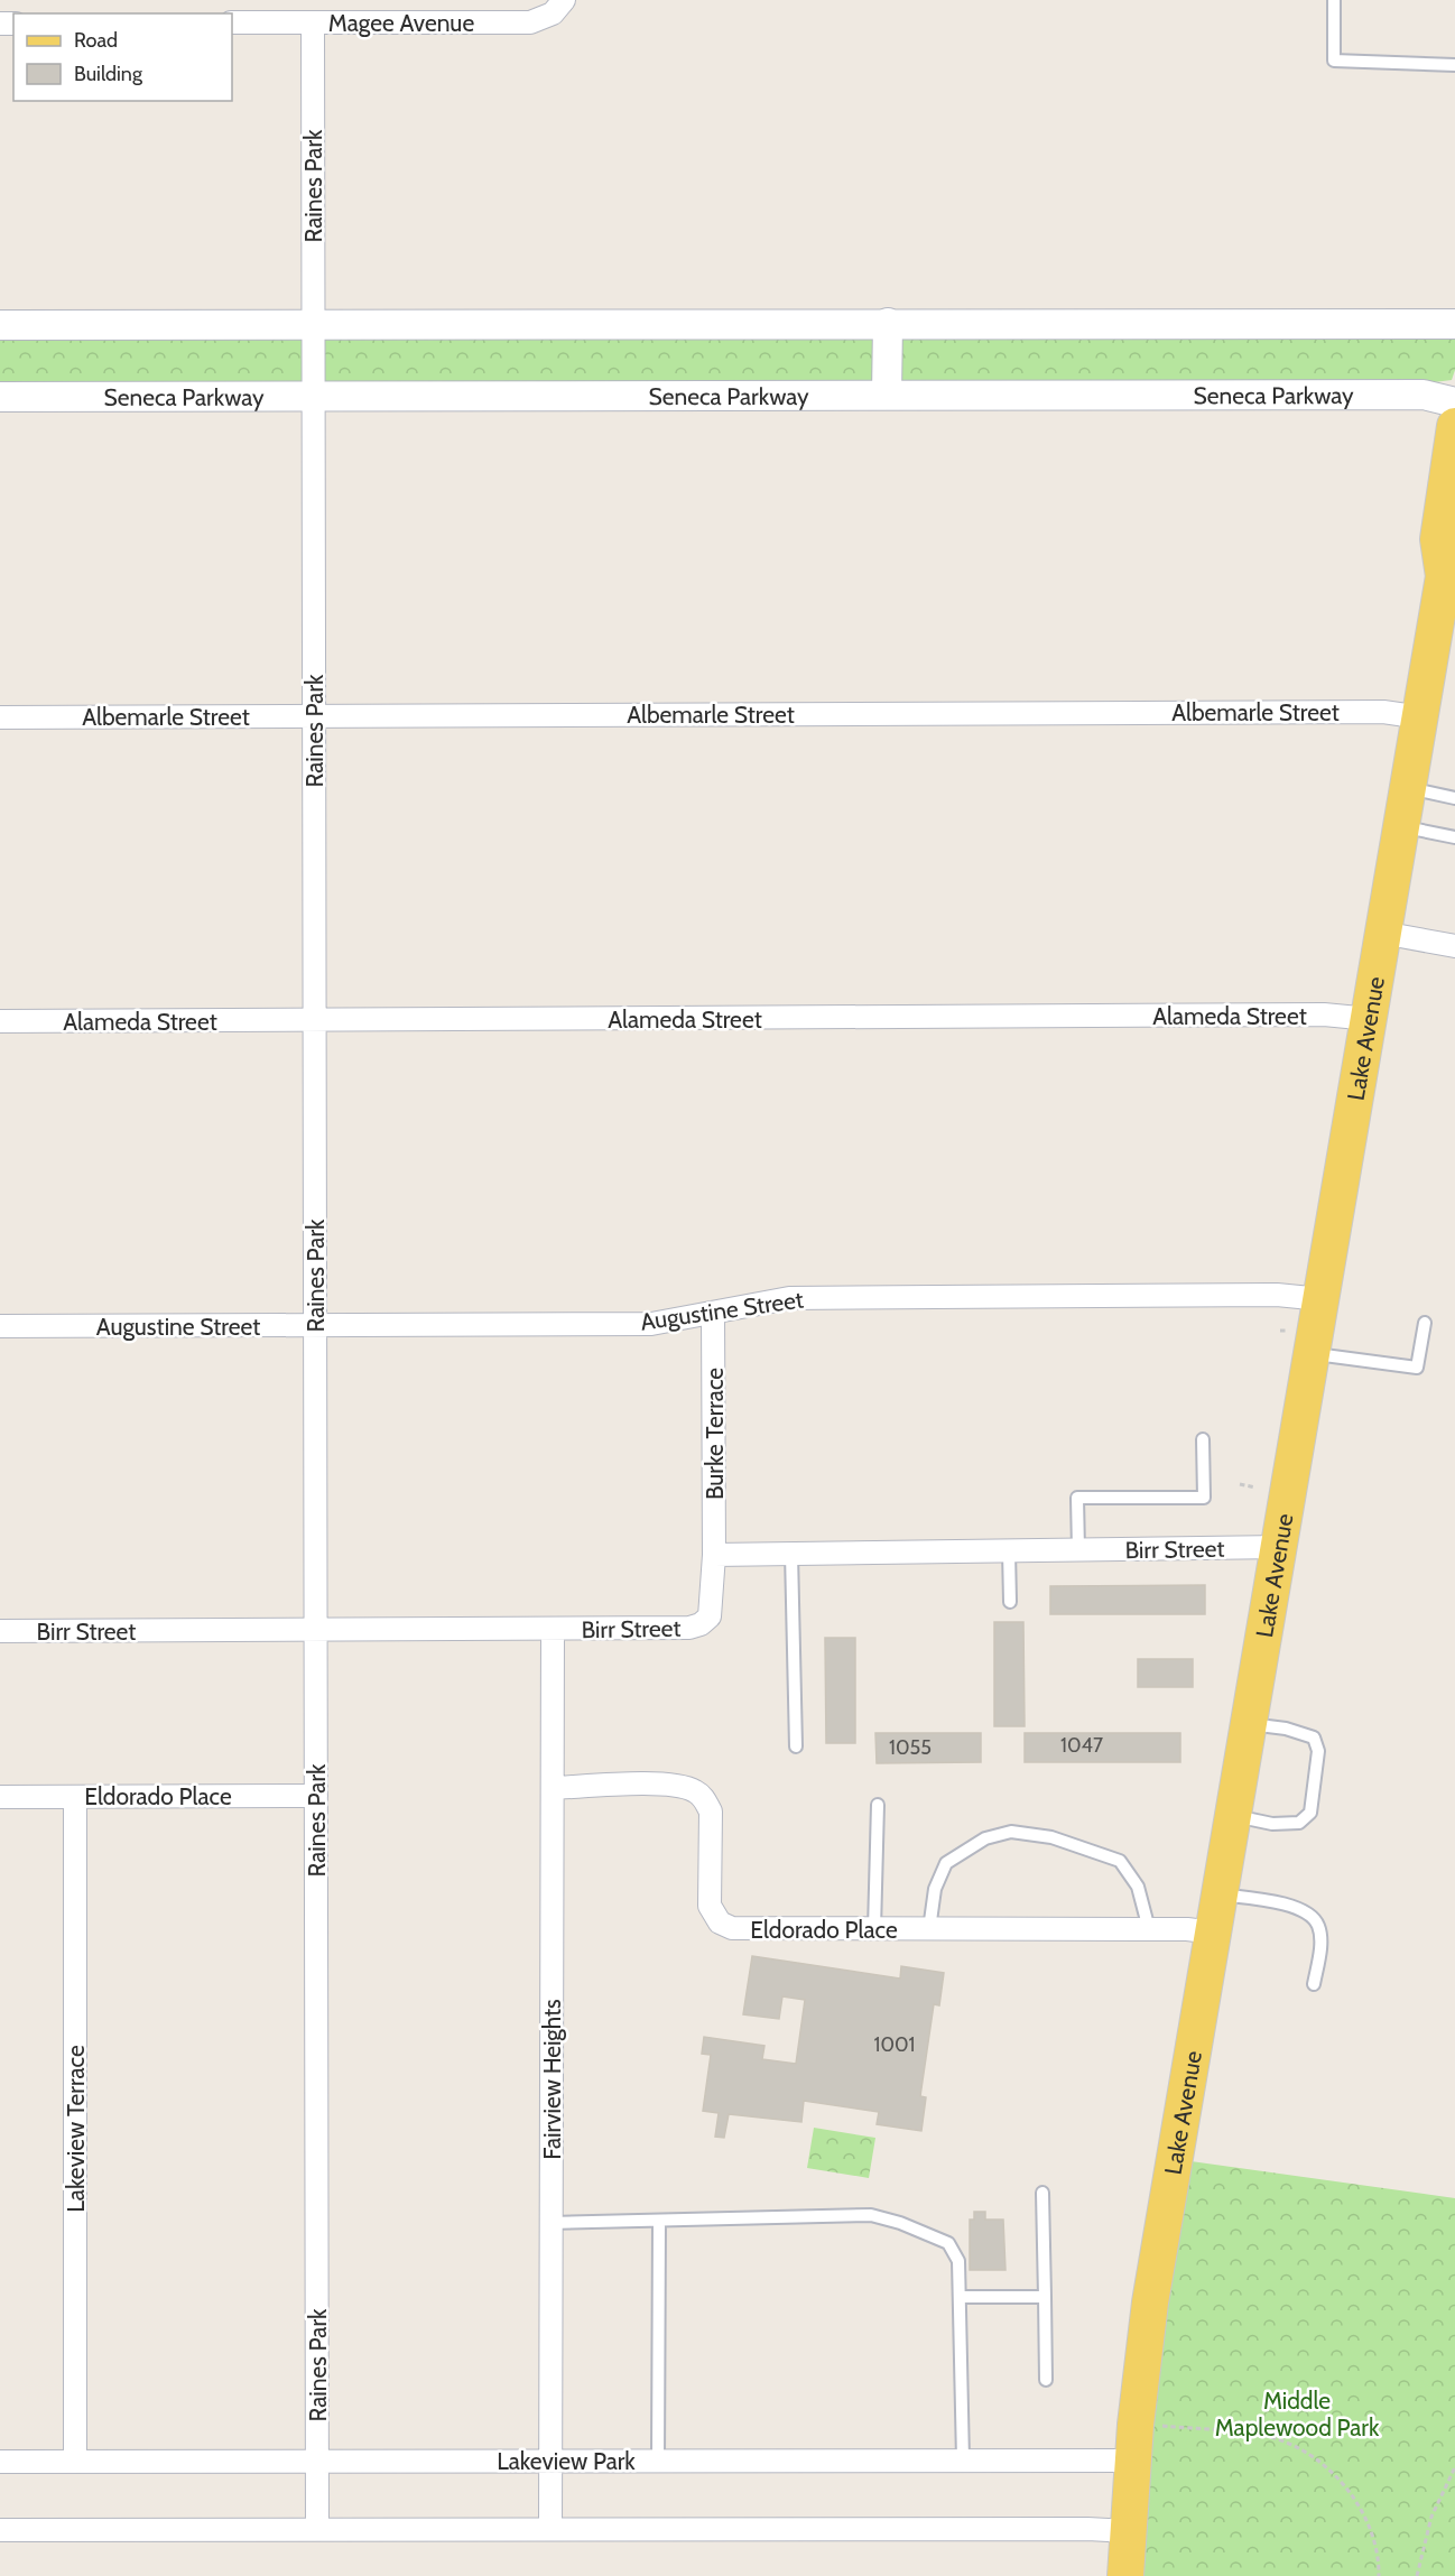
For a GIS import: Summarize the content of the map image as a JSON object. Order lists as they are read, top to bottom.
{
  "streets": {
    "main road": ["Lake Avenue"],
    "street": [
      "Magee Avenue",
      "Raines Park",
      "Seneca Parkway",
      "Albemarle Street",
      "Alameda Street",
      "Augustine Street",
      "Burke Terrace",
      "Birr Street",
      "Eldorado Place",
      "Fairview Heights",
      "Lakeview Terrace",
      "Lakeview Park"
    ]
  },
  "crossings": [
    ["Magee Avenue", "Raines Park"],
    ["Raines Park", "Seneca Parkway"],
    ["Raines Park", "Albemarle Street"],
    ["Raines Park", "Alameda Street"],
    ["Raines Park", "Augustine Street"],
    ["Raines Park", "Birr Street"],
    ["Raines Park", "Eldorado Place"],
    ["Raines Park", "Lakeview Park"],
    ["Albemarle Street", "Lake Avenue"],
    ["Alameda Street", "Lake Avenue"],
    ["Lake Avenue", "Augustine Street"],
    ["Lake Avenue", "Birr Street"],
    ["Lake Avenue", "Eldorado Place"],
    ["Lake Avenue", "Lakeview Park"],
    ["Augustine Street", "Burke Terrace"],
    ["Burke Terrace", "Birr Street"],
    ["Birr Street", "Fairview Heights"],
    ["Eldorado Place", "Fairview Heights"],
    ["Eldorado Place", "Lakeview Terrace"],
    ["Fairview Heights", "Lakeview Park"],
    ["Lakeview Terrace", "Lakeview Park"]
  ],
  "parks": ["Middle Maplewood Park"],
  "house_numbers": ["1047", "1055", "1001"],
  "legend": ["Road", "Building"]
}
